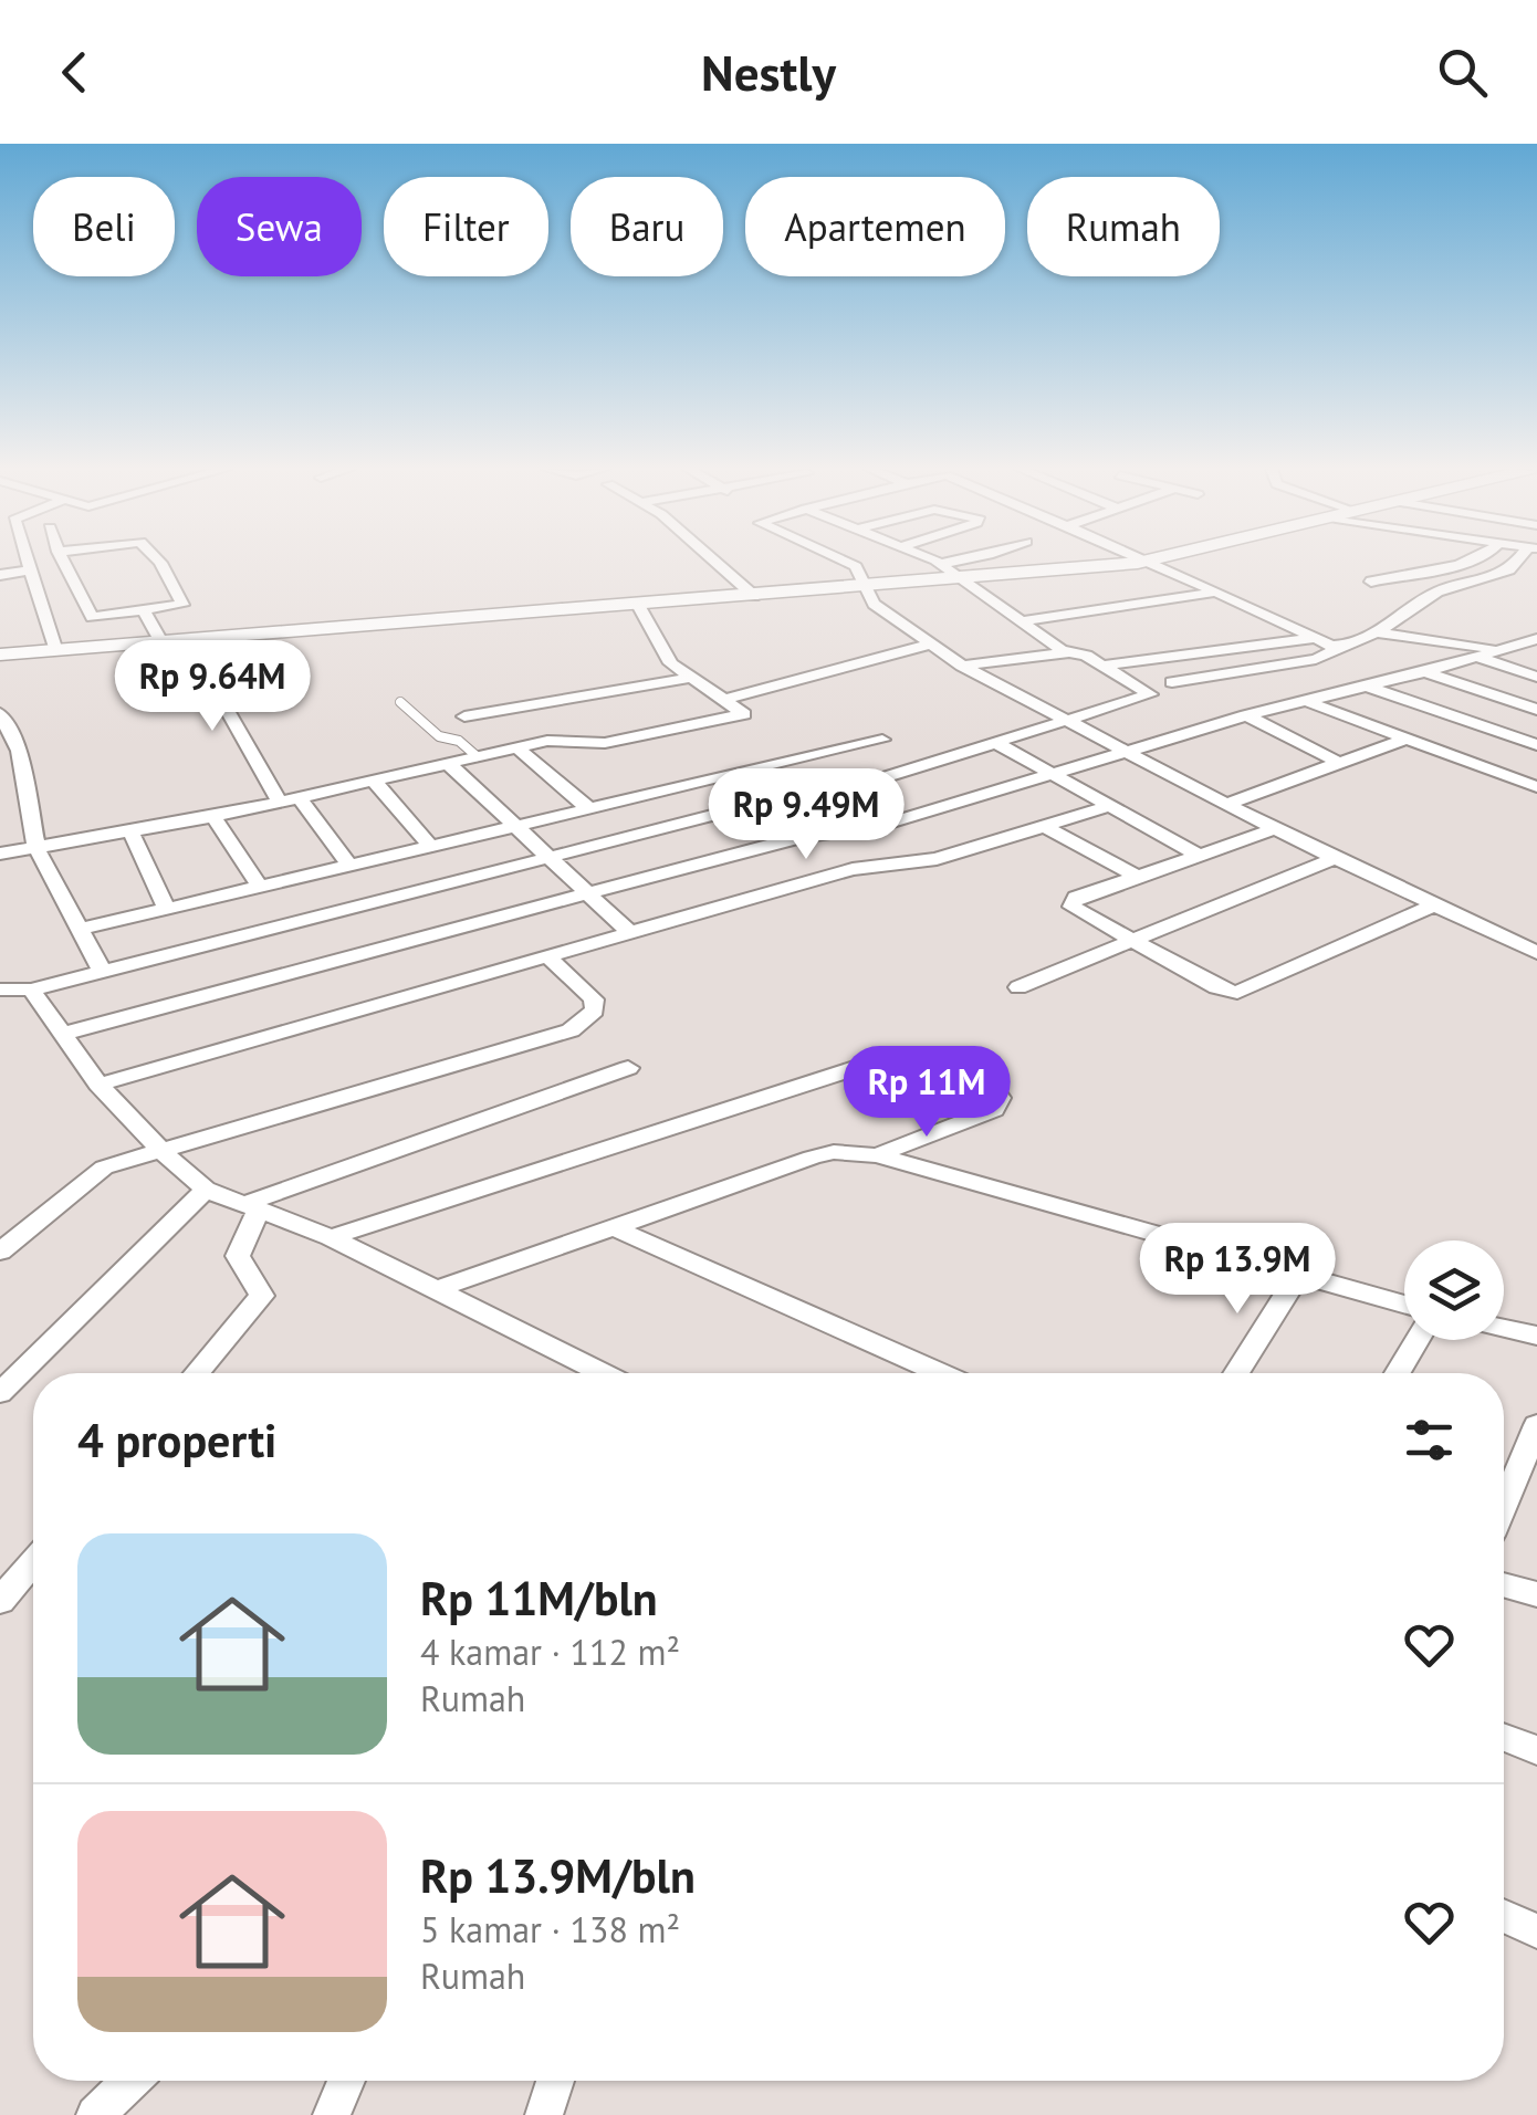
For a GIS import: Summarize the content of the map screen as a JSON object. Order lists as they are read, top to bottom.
{
  "page": {
    "header": "Nestly",
    "chip": [
      "Beli",
      "Sewa",
      "Filter",
      "Baru",
      "Apartemen",
      "Rumah"
    ],
    "price": [
      "Rp 9.64M",
      "Rp 9.49M",
      "Rp 11M",
      "Rp 13.9M"
    ],
    "heading": "4 properti",
    "list": [
      {
        "name": "Rp 11M/bln",
        "note": "4 kamar · 112 m² · Rumah"
      },
      {
        "name": "Rp 13.9M/bln",
        "note": "5 kamar · 138 m² · Rumah"
      }
    ]
  }
}
